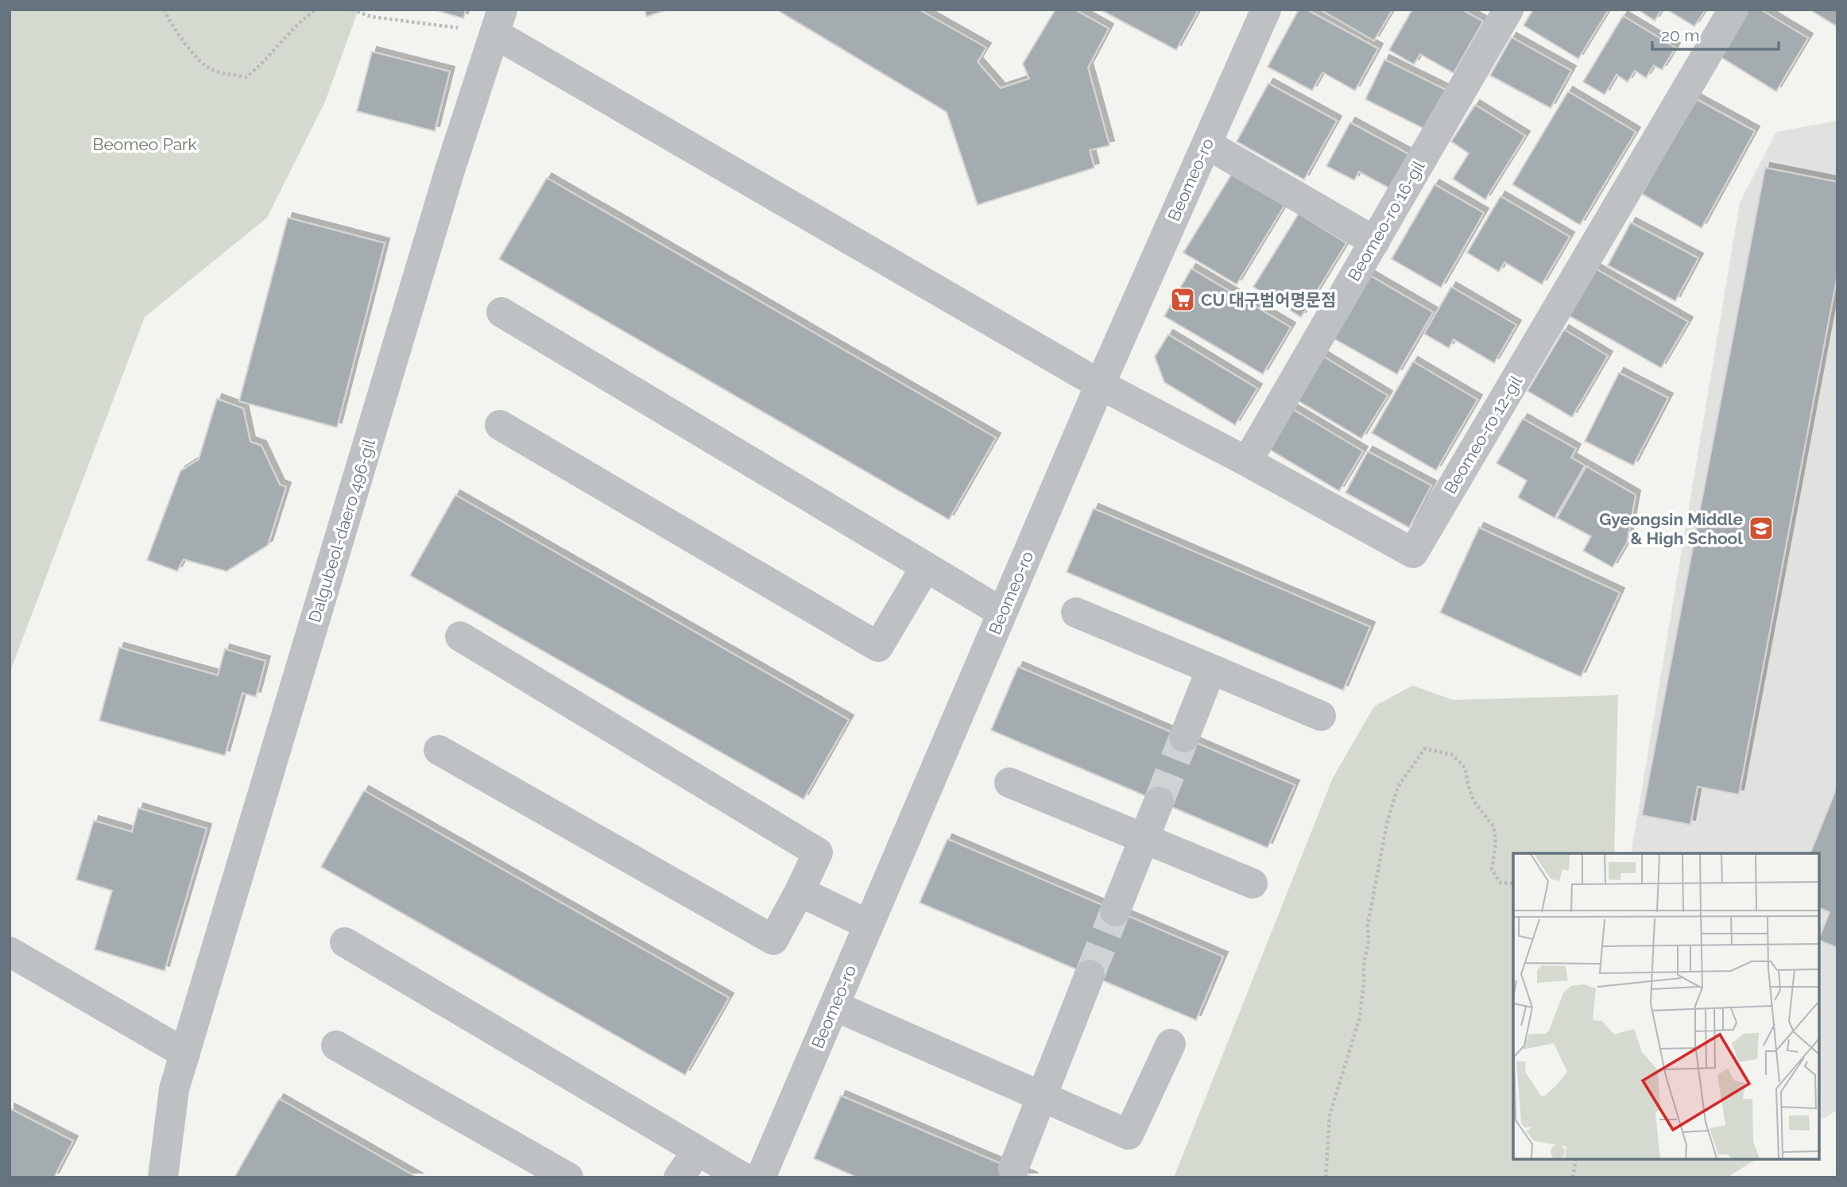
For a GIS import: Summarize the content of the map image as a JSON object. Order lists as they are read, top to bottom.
{
  "streets": {
    "street": [
      "Beomeo-ro",
      "Beomeo-ro 16-gil",
      "Beomeo-ro 12-gil",
      "Dalgubeol-daero 496-gil"
    ]
  },
  "crossings": [
    ["Beomeo-ro", "Beomeo-ro 12-gil"],
    ["Beomeo-ro 16-gil", "Beomeo-ro 12-gil"],
    ["Beomeo-ro 12-gil", "Dalgubeol-daero 496-gil"]
  ],
  "parks": ["Beomeo Park"],
  "places": {
    "supermarket": ["CU 대구범어명문점"],
    "school or university": ["Gyeongsin Middle & High School"]
  },
  "scale_bar": "20 m"
}
